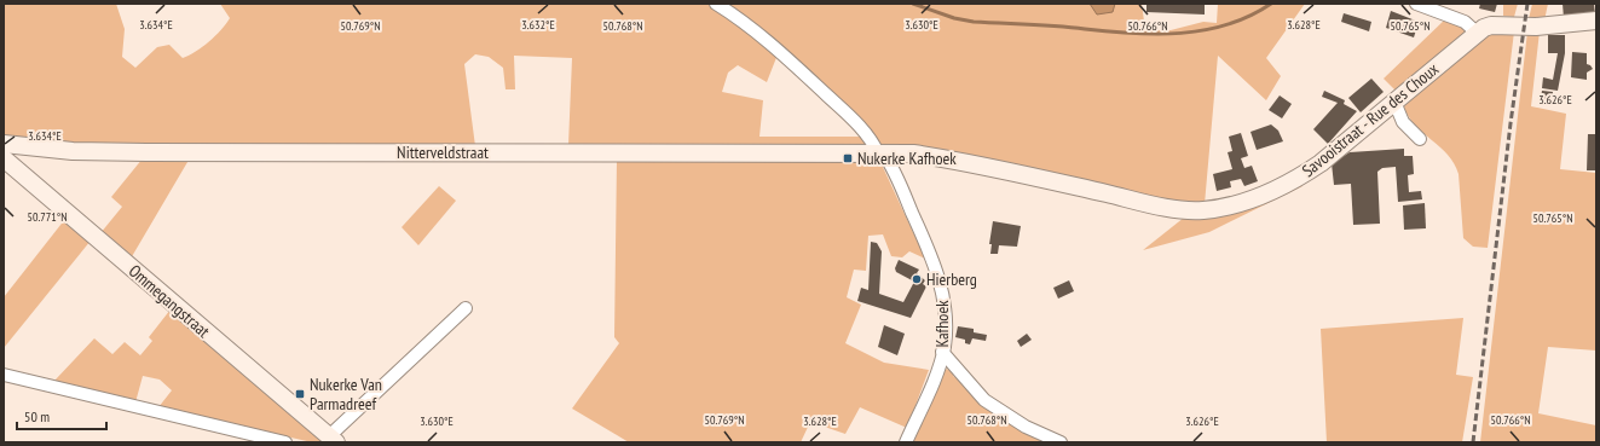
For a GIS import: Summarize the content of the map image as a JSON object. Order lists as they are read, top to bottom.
{
  "streets": {
    "main road": ["Savooistraat - Rue des Choux", "Nitterveldstraat", "Ommegangstraat"],
    "street": ["Kafhoek"]
  },
  "crossings": [
    ["Savooistraat - Rue des Choux", "Nitterveldstraat"],
    ["Savooistraat - Rue des Choux", "Kafhoek"],
    ["Nitterveldstraat", "Kafhoek"]
  ],
  "places": {
    "transit": ["Nukerke Kafhoek", "Nukerke Van Parmadreef"],
    "other": ["Hierberg"]
  },
  "scale_bar": "50 m",
  "coordinates": [
    "3.634°E",
    "3.632°E",
    "3.630°E",
    "3.628°E",
    "50.769°N",
    "50.768°N",
    "50.766°N",
    "50.765°N",
    "3.626°E",
    "50.771°N"
  ]
}
